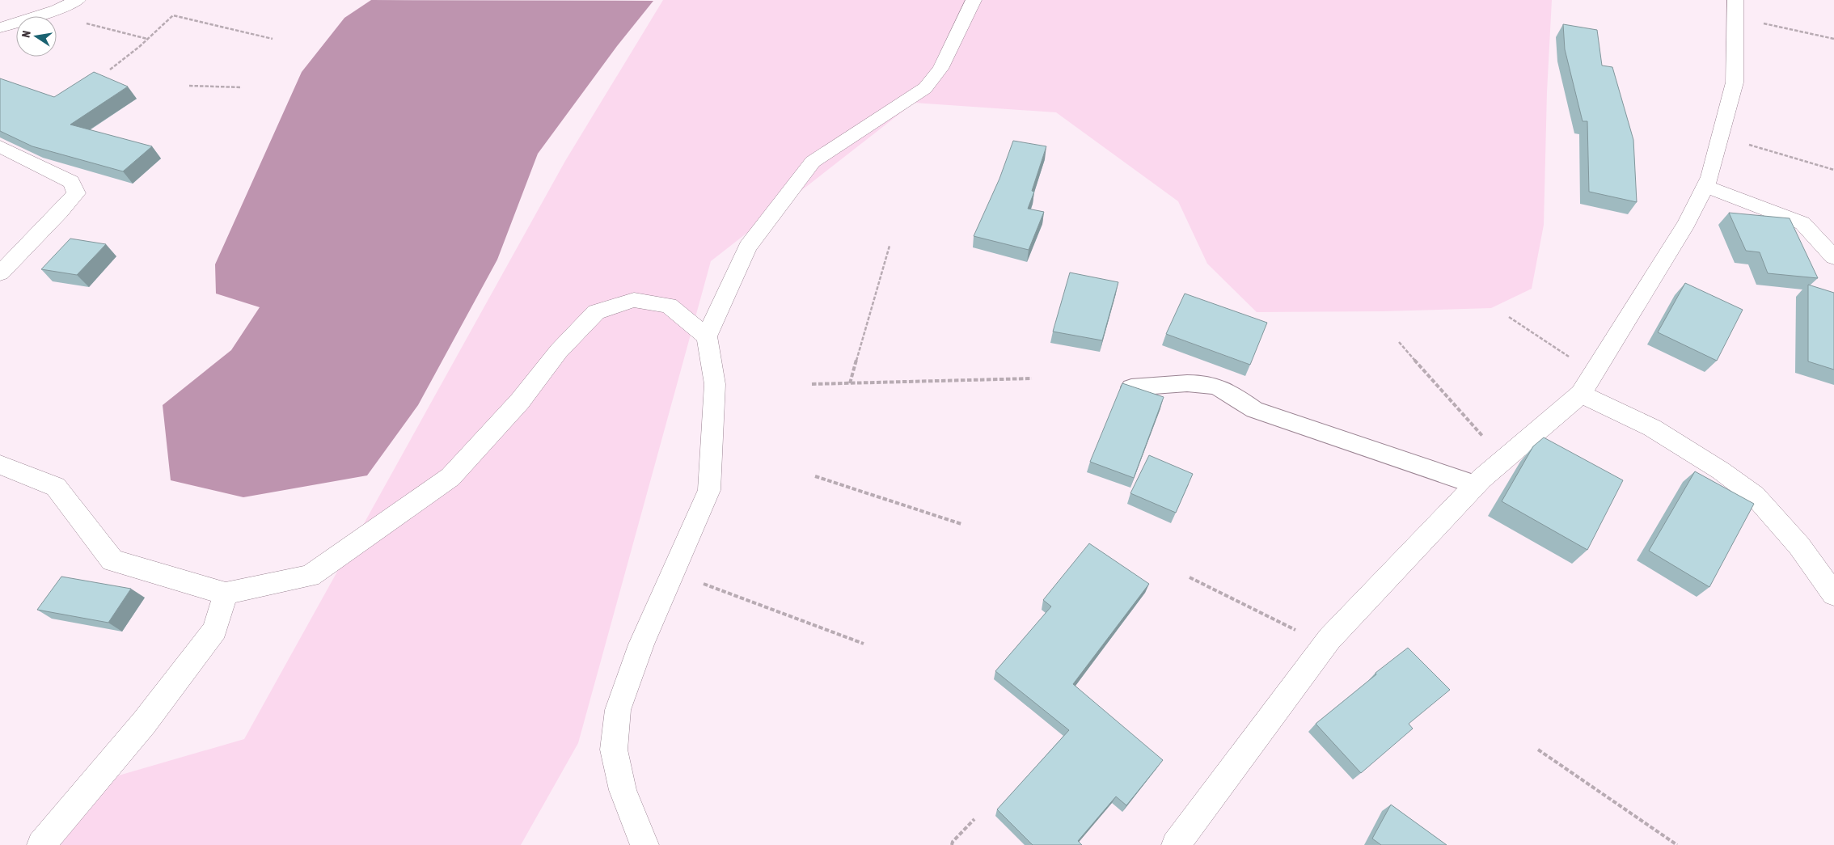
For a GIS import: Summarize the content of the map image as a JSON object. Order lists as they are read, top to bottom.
{
  "north": "left"
}
